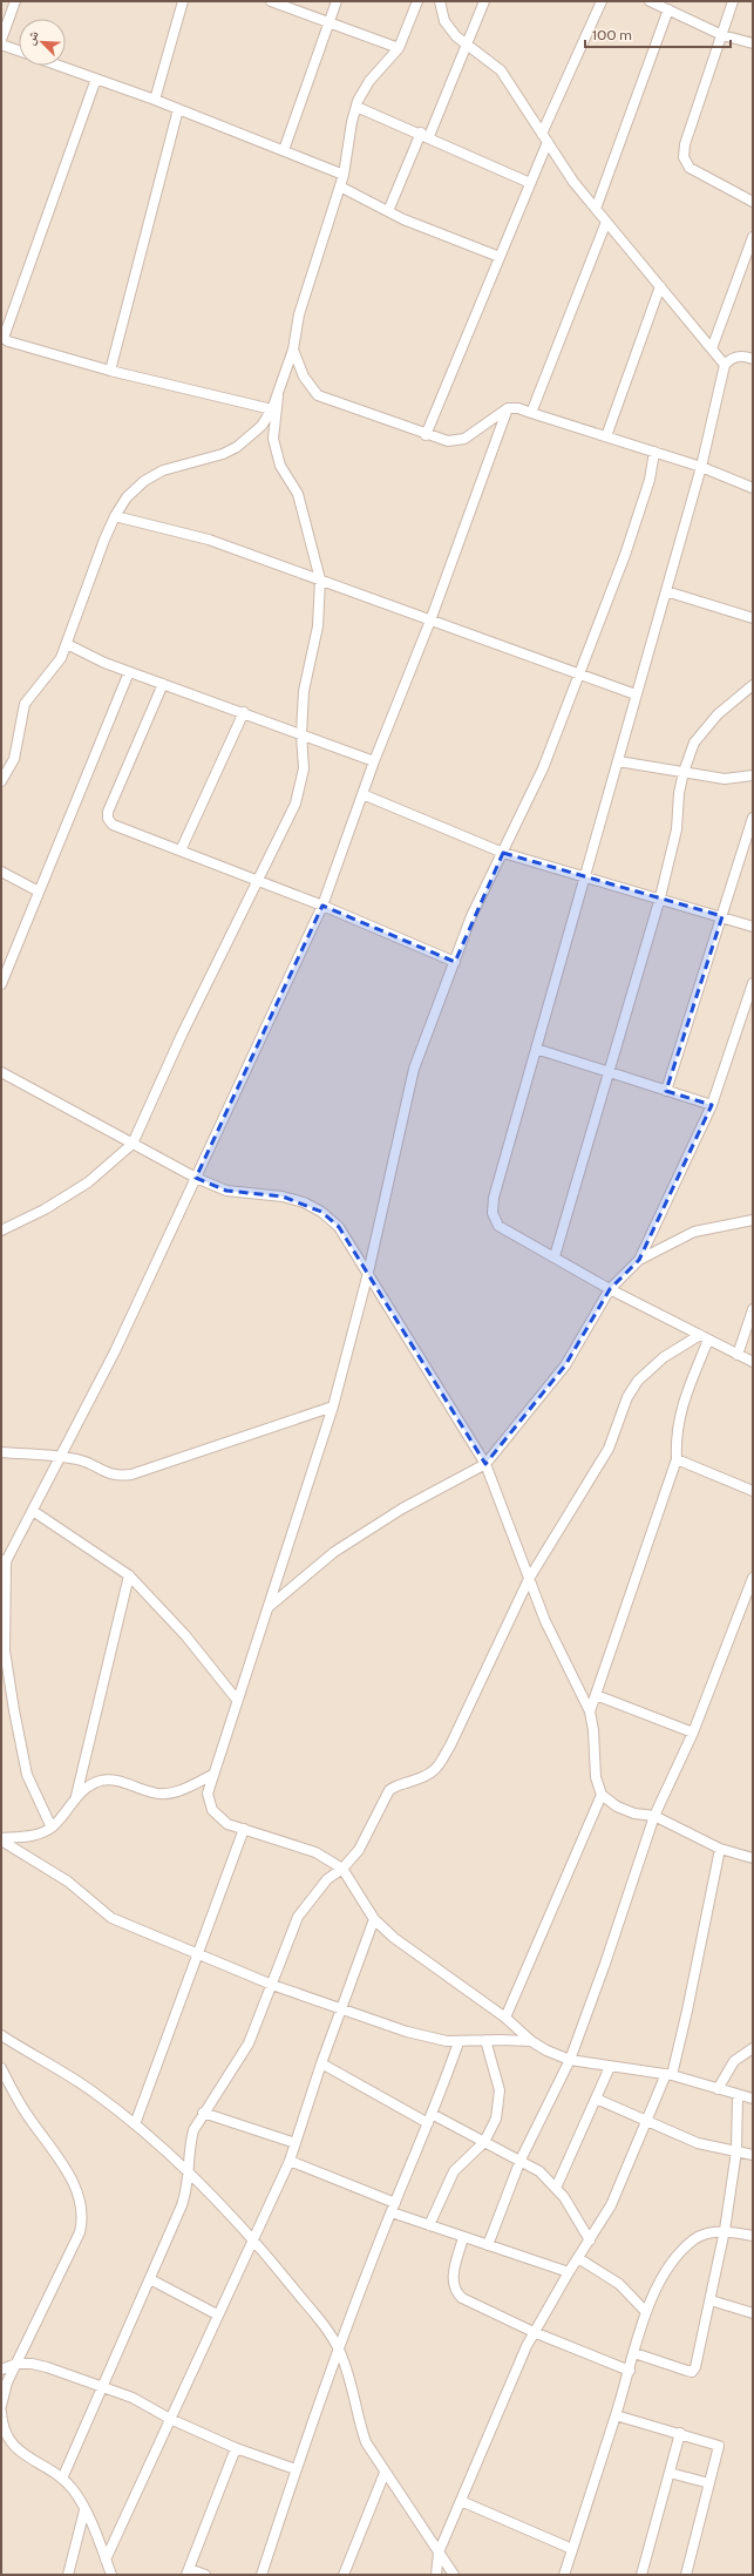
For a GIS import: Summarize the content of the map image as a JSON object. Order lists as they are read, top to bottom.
{
  "scale_bar": "100 m",
  "north": "top left"
}
